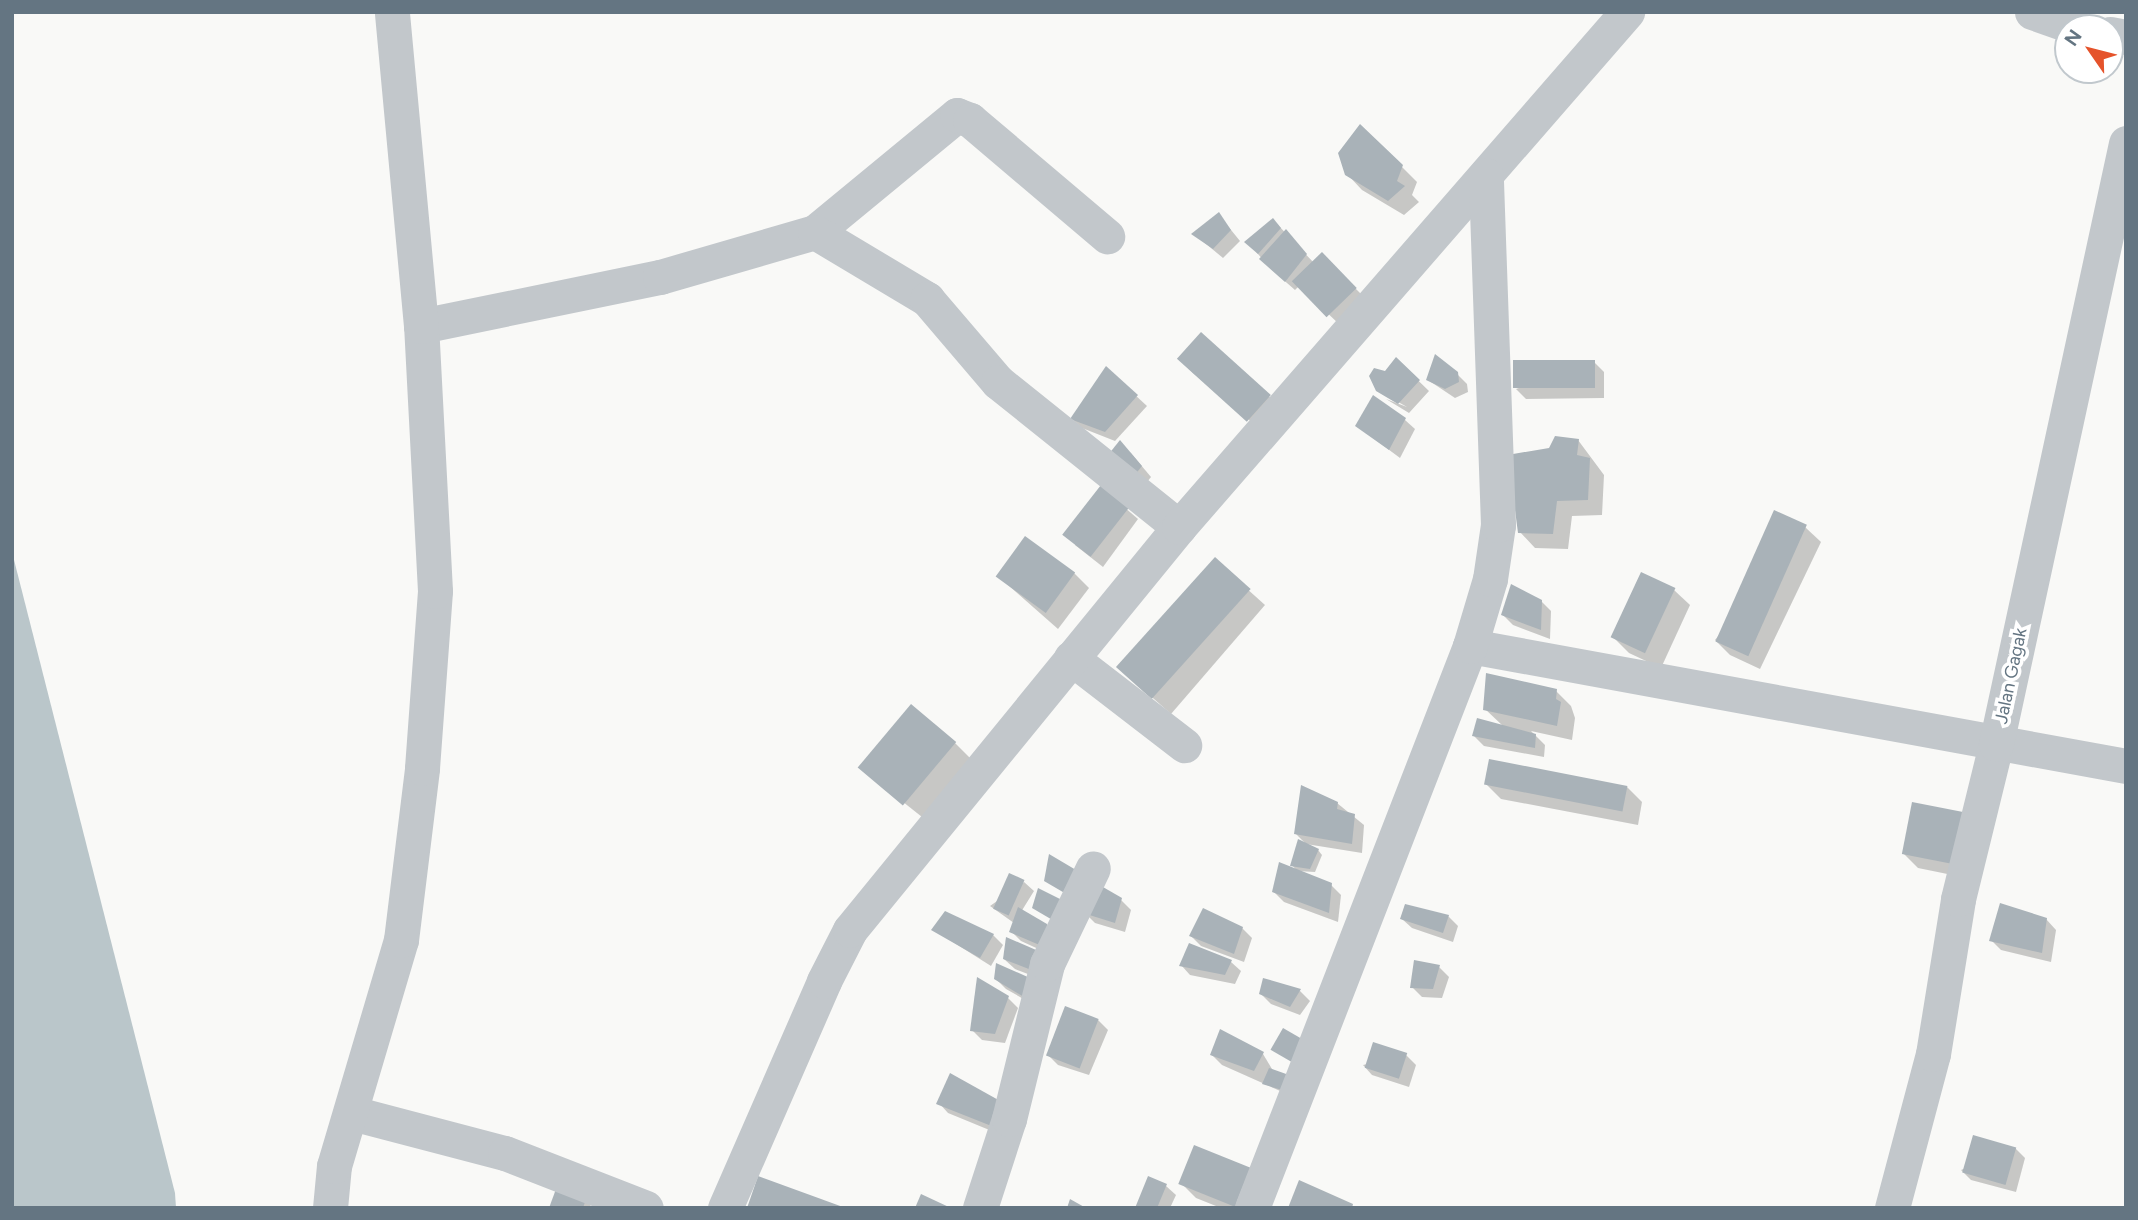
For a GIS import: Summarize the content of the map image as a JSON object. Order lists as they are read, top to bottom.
{
  "streets": {
    "street": ["Jalan Gagak"]
  },
  "north": "top left"
}
